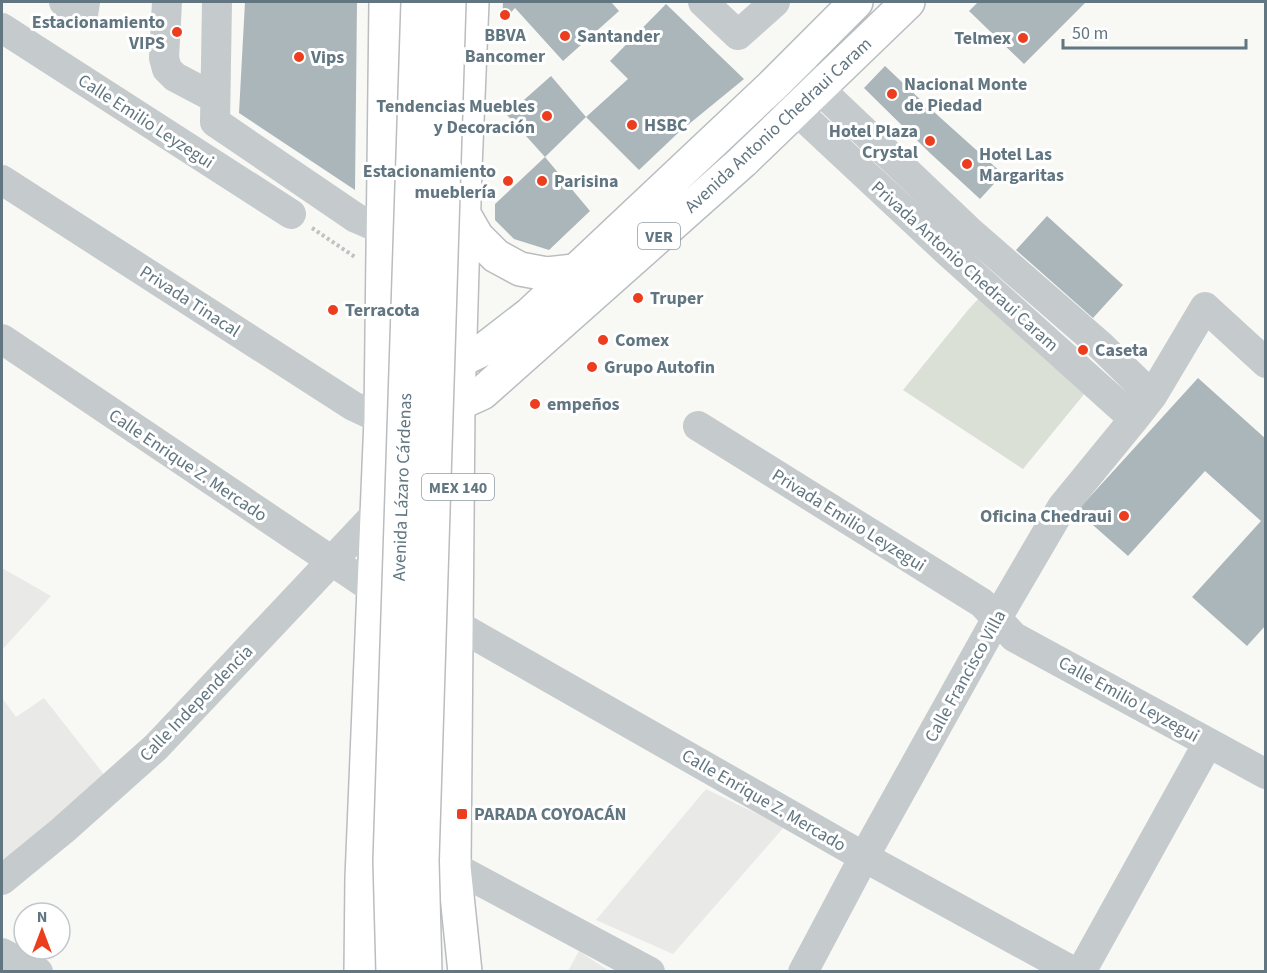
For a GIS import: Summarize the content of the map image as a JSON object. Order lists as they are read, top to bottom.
{
  "streets": {
    "main road": [
      "Avenida Antonio Chedraui Caram",
      "VER",
      "Avenida Lázaro Cárdenas",
      "MEX 140"
    ],
    "street": [
      "Calle Emilio Leyzegui",
      "Privada Antonio Chedraui Caram",
      "Privada Tinacal",
      "Calle Enrique Z. Mercado",
      "Privada Emilio Leyzegui",
      "Calle Francisco Villa",
      "Calle Independencia"
    ]
  },
  "crossings": [
    ["Calle Emilio Leyzegui", "Privada Emilio Leyzegui"],
    ["Calle Emilio Leyzegui", "Calle Francisco Villa"],
    ["Avenida Antonio Chedraui Caram", "Privada Antonio Chedraui Caram"],
    ["Avenida Antonio Chedraui Caram", "Privada Tinacal"],
    ["Avenida Antonio Chedraui Caram", "MEX 140"],
    ["Privada Antonio Chedraui Caram", "Calle Francisco Villa"],
    ["Calle Enrique Z. Mercado", "MEX 140"],
    ["Calle Enrique Z. Mercado", "Calle Francisco Villa"],
    ["Calle Enrique Z. Mercado", "Calle Independencia"],
    ["Privada Emilio Leyzegui", "Calle Francisco Villa"]
  ],
  "places": {
    "other": [
      "BBVA Bancomer",
      "Estacionamiento VIPS",
      "Santander",
      "Telmex",
      "Vips",
      "Nacional Monte de Piedad",
      "Tendencias Muebles y Decoración",
      "HSBC",
      "Hotel Plaza Crystal",
      "Hotel Las Margaritas",
      "Estacionamiento mueblería",
      "Parisina",
      "Truper",
      "Terracota",
      "Comex",
      "Caseta",
      "Grupo Autofin",
      "empeños",
      "Oficina Chedraui"
    ],
    "transit": ["PARADA COYOACÁN"]
  },
  "scale_bar": "50 m",
  "north": "top"
}
